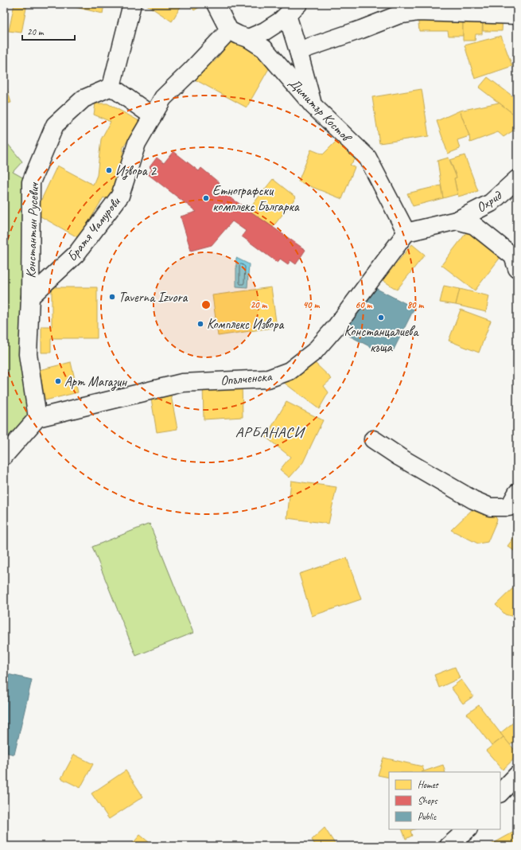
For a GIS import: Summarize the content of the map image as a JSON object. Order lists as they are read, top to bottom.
{
  "streets": {
    "street": [
      "Димитър Костов",
      "Охрид",
      "Братя Чамурови",
      "Константин Русевич",
      "Опълченска"
    ]
  },
  "crossings": [
    ["Димитър Костов", "Братя Чамурови"],
    ["Димитър Костов", "Опълченска"],
    ["Братя Чамурови", "Константин Русевич"],
    ["Константин Русевич", "Опълченска"]
  ],
  "districts": ["АРБАНАСИ"],
  "places": [
    "Извора 2",
    "Етнографски комплекс Българка",
    "Taverna Izvora",
    "Констанцалиева къща",
    "Комплекс Извора",
    "Арт Магазин"
  ],
  "legend": ["Homes", "Shops", "Public"],
  "scale_bar": "20 m",
  "rings": [
    "20 m",
    "40 m",
    "60 m",
    "80 m"
  ]
}
